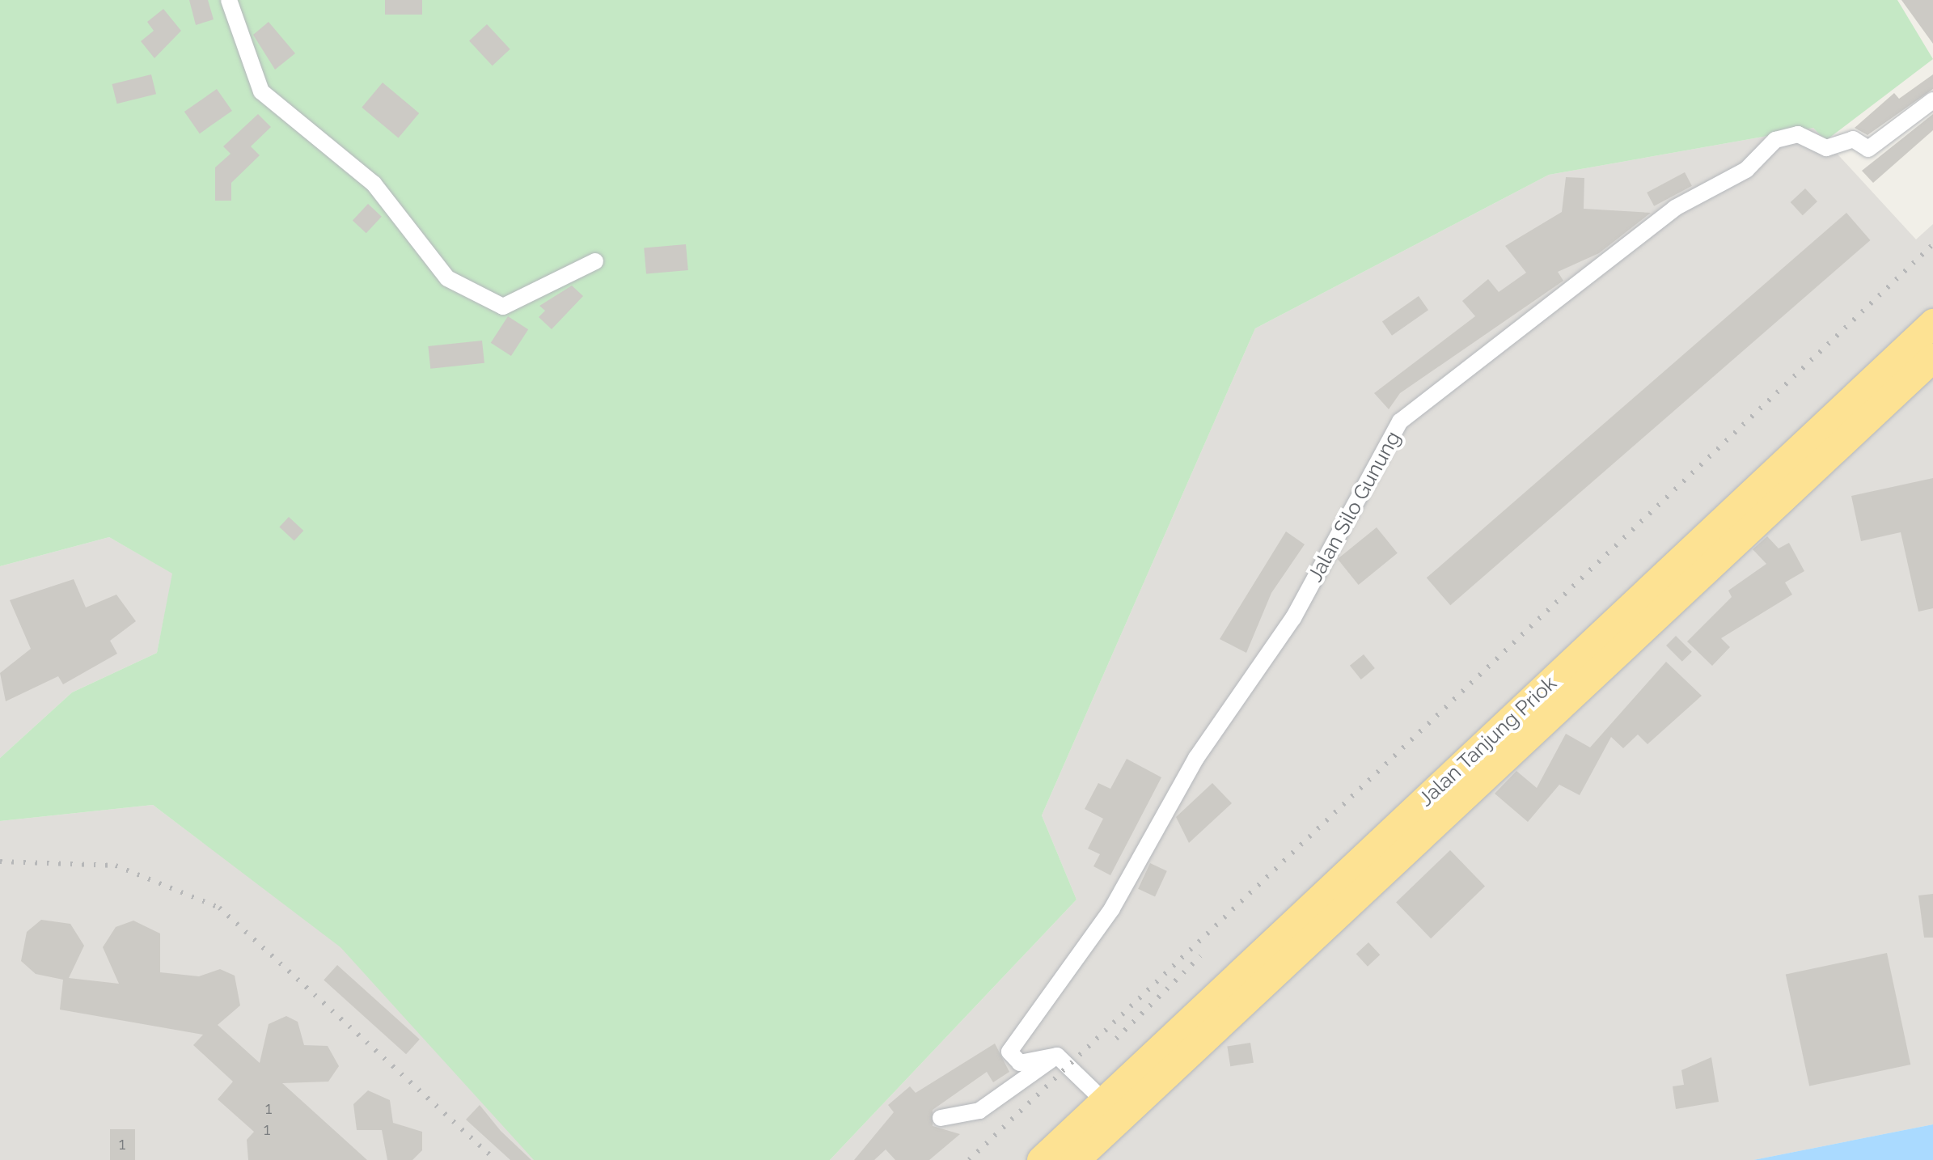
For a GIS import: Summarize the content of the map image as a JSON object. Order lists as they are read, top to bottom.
{
  "streets": {
    "highway": ["Jalan Tanjung Priok"],
    "street": ["Jalan Silo Gunung"]
  },
  "house_numbers": ["1", "1", "1"]
}
